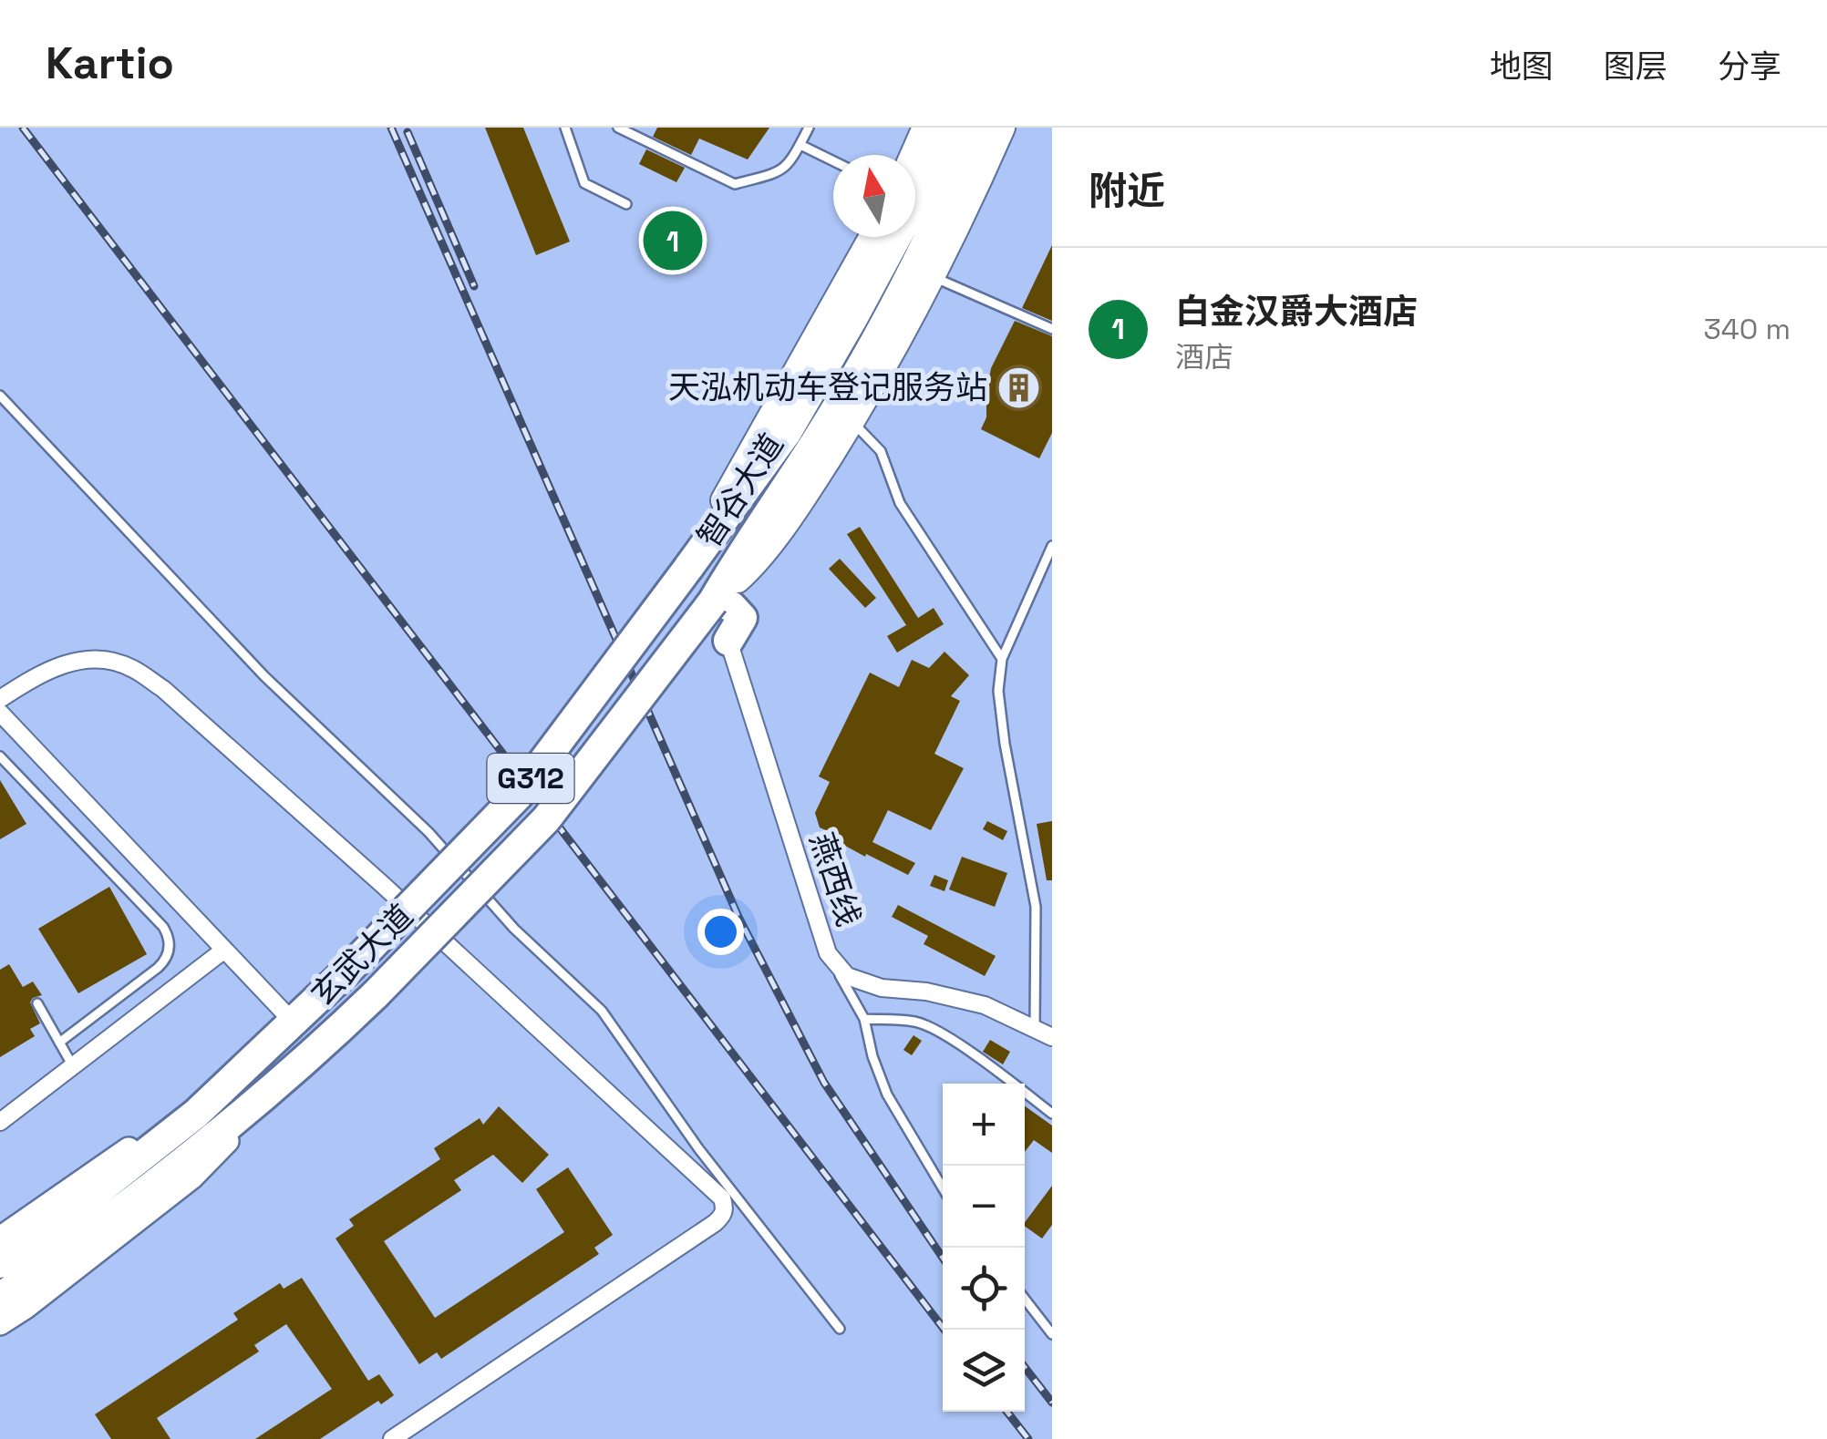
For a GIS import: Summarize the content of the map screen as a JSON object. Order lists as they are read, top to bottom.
{
  "streets": {
    "highway": ["智谷大道", "G312", "玄武大道"],
    "street": ["燕西线"]
  },
  "crossings": [
    ["智谷大道", "玄武大道"]
  ],
  "places": {
    "building": ["天泓机动车登记服务站"]
  },
  "north": "top",
  "page": {
    "header": "Kartio",
    "nav": ["地图", "图层", "分享"],
    "heading": "附近",
    "pins": "1",
    "list": [
      {
        "mark": "1",
        "name": "白金汉爵大酒店",
        "note": "酒店",
        "value": "340 m"
      }
    ],
    "map_buttons": ["+", "−"]
  }
}
